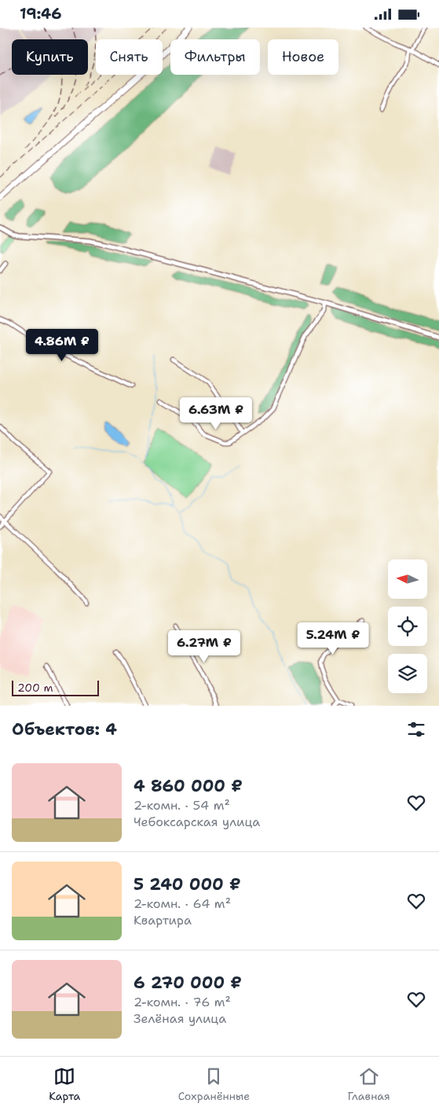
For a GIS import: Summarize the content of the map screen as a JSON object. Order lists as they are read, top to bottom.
{
  "scale_bar": "200 m",
  "north": "left",
  "page": {
    "status": "19:46",
    "chip": [
      "Купить",
      "Снять",
      "Фильтры",
      "Новое"
    ],
    "price": [
      "4.86M ₽",
      "6.63M ₽",
      "5.24M ₽",
      "6.27M ₽"
    ],
    "scale": "200 m",
    "heading": "Объектов: 4",
    "list": [
      {
        "name": "4 860 000 ₽",
        "note": "2-комн. · 54 m² · Чебоксарская улица"
      },
      {
        "name": "5 240 000 ₽",
        "note": "2-комн. · 64 m² · Квартира"
      },
      {
        "name": "6 270 000 ₽",
        "note": "2-комн. · 76 m² · Зелёная улица"
      }
    ],
    "tabs": ["Карта", "Сохранённые", "Главная"]
  }
}
